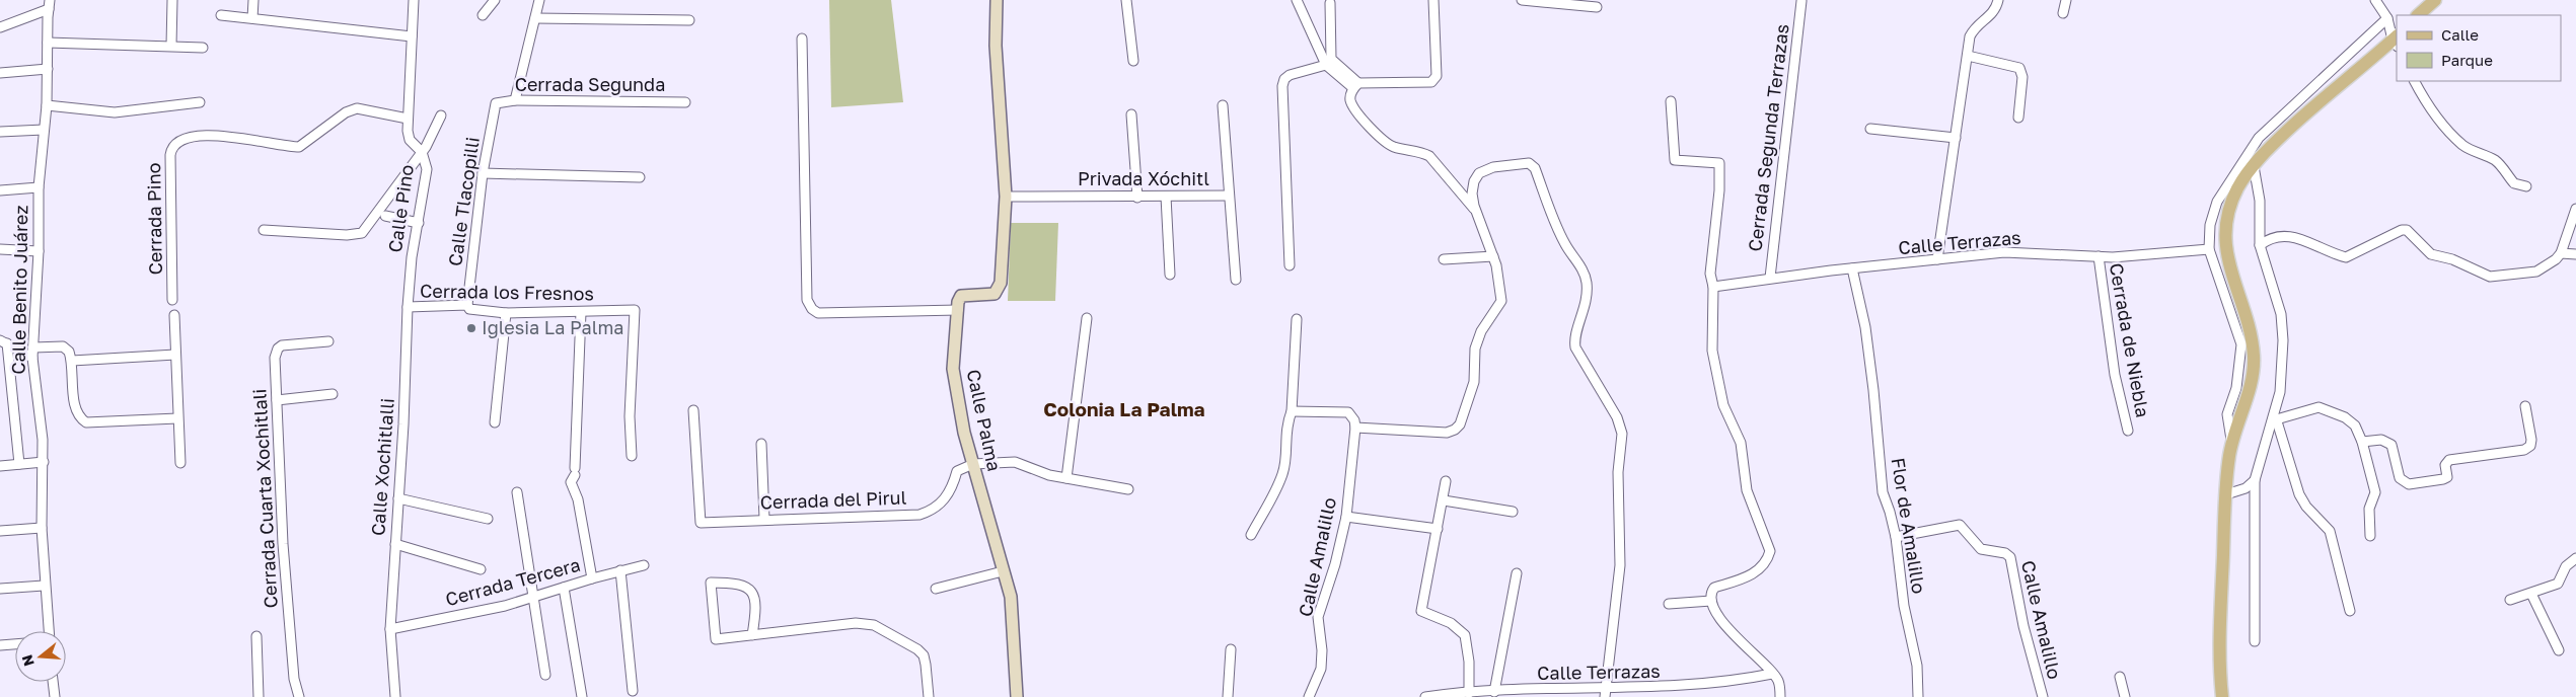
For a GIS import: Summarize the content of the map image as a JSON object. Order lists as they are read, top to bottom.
{
  "streets": {
    "street": [
      "Cerrada Segunda",
      "Cerrada Segunda Terrazas",
      "Privada Xóchitl",
      "Calle Tlacopilli",
      "Calle Pino",
      "Cerrada Pino",
      "Calle Terrazas",
      "Calle Benito Juárez",
      "Cerrada los Fresnos",
      "Cerrada de Niebla",
      "Calle Palma",
      "Calle Xochitlalli",
      "Cerrada Cuarta Xochitlali",
      "Cerrada del Pirul",
      "Flor de Amalillo",
      "Calle Amalillo",
      "Cerrada Tercera"
    ]
  },
  "crossings": [
    ["Cerrada Segunda", "Calle Tlacopilli"],
    ["Cerrada Segunda Terrazas", "Calle Terrazas"],
    ["Calle Tlacopilli", "Cerrada los Fresnos"],
    ["Calle Pino", "Cerrada Pino"],
    ["Calle Pino", "Cerrada los Fresnos"],
    ["Calle Pino", "Calle Xochitlalli"],
    ["Calle Terrazas", "Cerrada de Niebla"],
    ["Calle Terrazas", "Flor de Amalillo"],
    ["Cerrada los Fresnos", "Calle Xochitlalli"],
    ["Calle Palma", "Cerrada del Pirul"],
    ["Calle Xochitlalli", "Cerrada Tercera"],
    ["Flor de Amalillo", "Calle Amalillo"]
  ],
  "districts": ["Colonia La Palma"],
  "places": ["Iglesia La Palma"],
  "legend": ["Calle", "Parque"],
  "north": "left"
}
